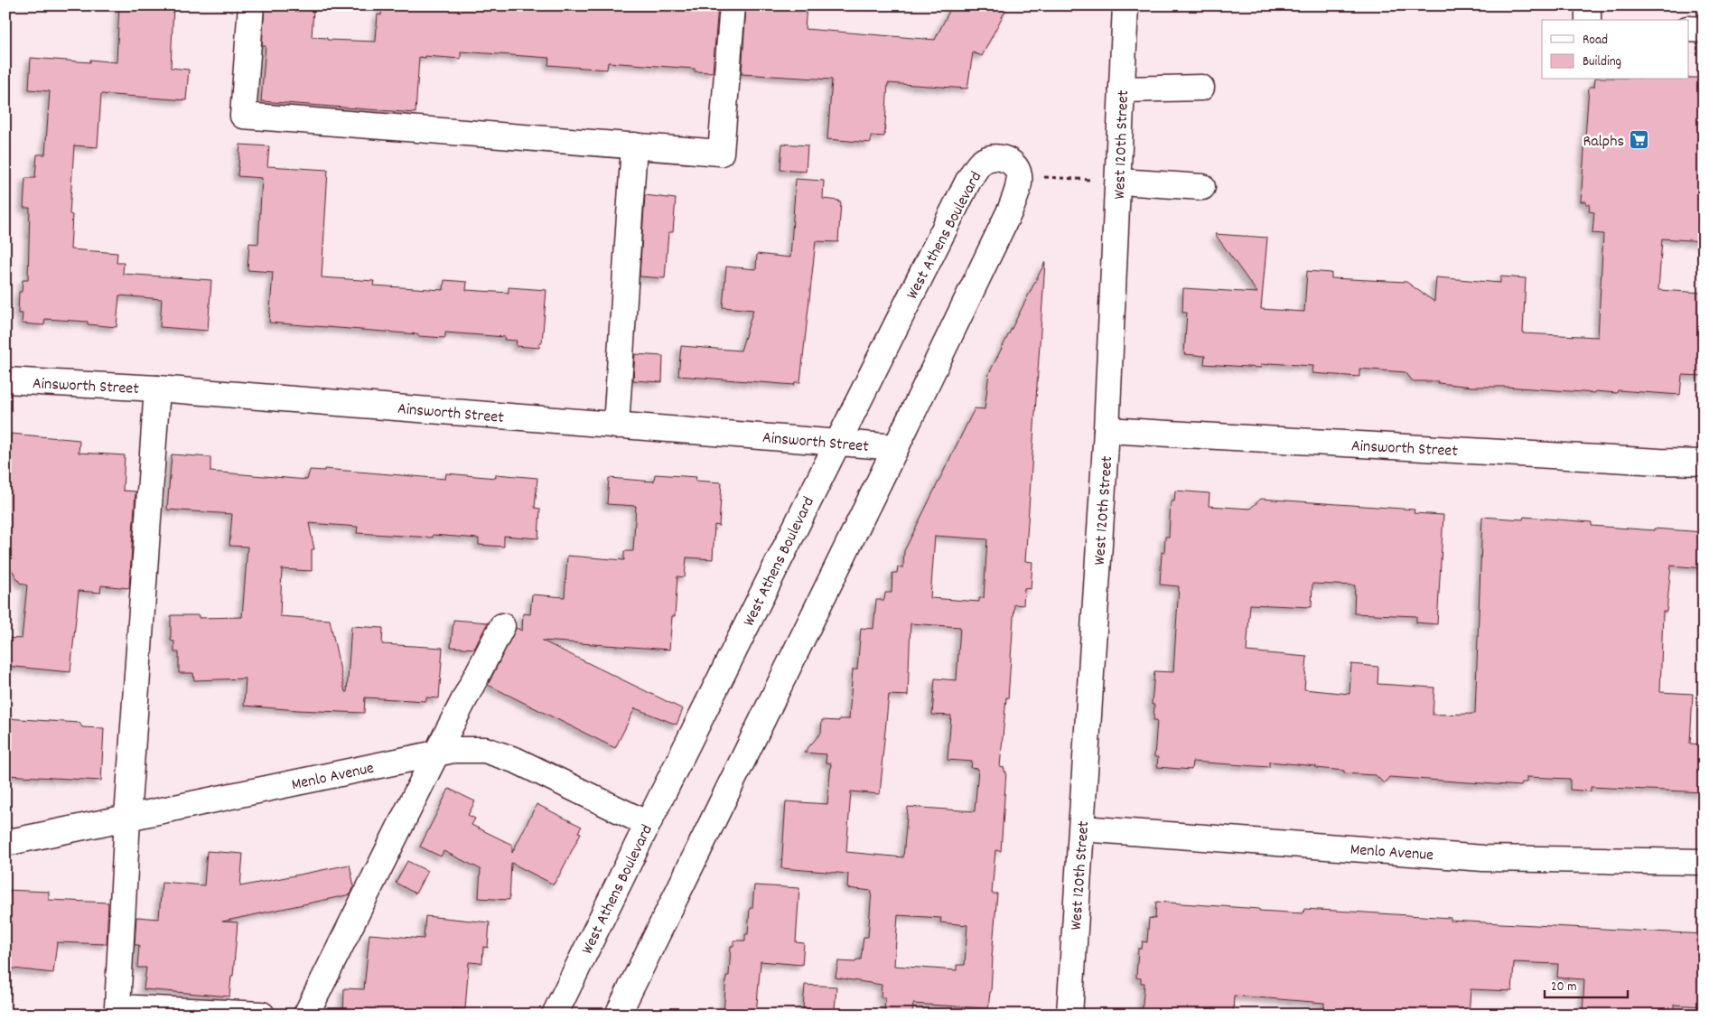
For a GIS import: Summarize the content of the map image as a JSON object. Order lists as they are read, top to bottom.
{
  "streets": {
    "street": [
      "West 120th Street",
      "West Athens Boulevard",
      "Ainsworth Street",
      "Menlo Avenue"
    ]
  },
  "crossings": [
    ["West 120th Street", "Ainsworth Street"],
    ["West 120th Street", "Menlo Avenue"],
    ["West Athens Boulevard", "Ainsworth Street"],
    ["West Athens Boulevard", "Menlo Avenue"]
  ],
  "places": {
    "supermarket": ["Ralphs"]
  },
  "legend": ["Road", "Building"],
  "scale_bar": "20 m"
}
